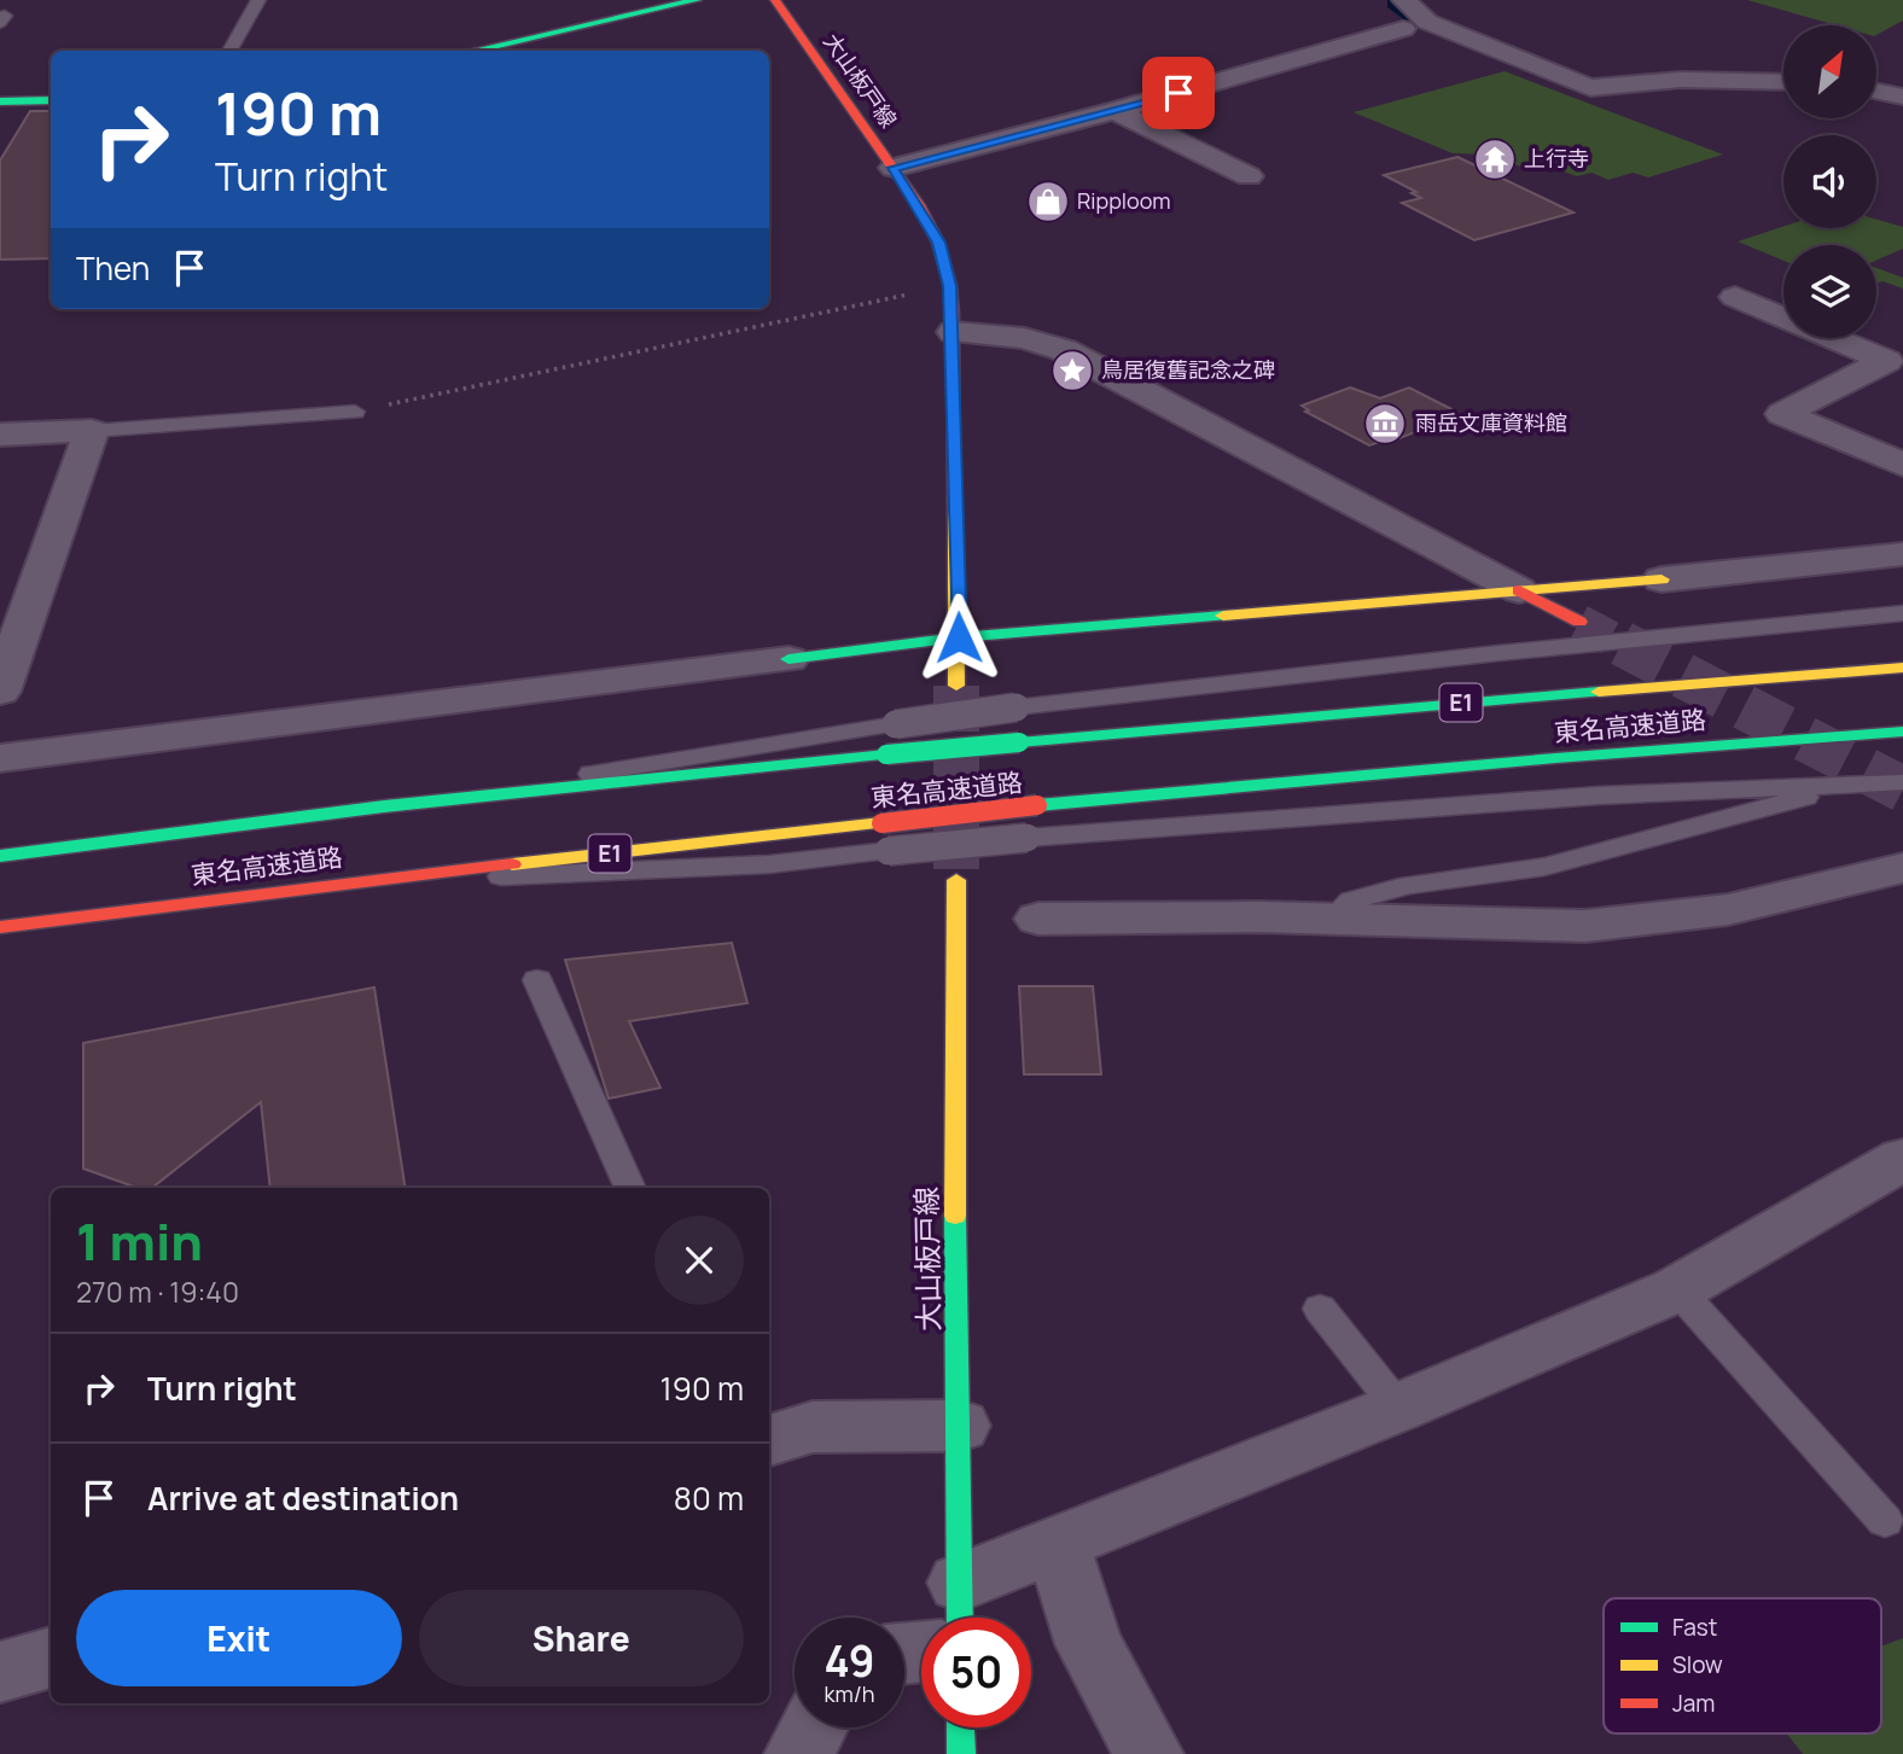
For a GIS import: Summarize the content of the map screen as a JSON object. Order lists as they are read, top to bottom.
{
  "streets": {
    "main road": ["大山板戸線", "E1", "東名高速道路"]
  },
  "places": {
    "temple": ["上行寺"],
    "shop": ["Ripploom"],
    "place": ["鳥居復舊記念之碑"],
    "museum": ["雨岳文庫資料館"]
  },
  "legend": ["Fast", "Slow", "Jam"],
  "north": "top right",
  "page": {
    "turn": ["190 m", "Turn right"],
    "then": "Then",
    "heading": ["1 min", "270 m · 19:40"],
    "list": [
      {
        "name": "Turn right",
        "value": "190 m"
      },
      {
        "name": "Arrive at destination",
        "value": "80 m"
      }
    ],
    "buttons": ["Exit", "Share"],
    "speed": "49 km/h",
    "limit": "50"
  }
}
